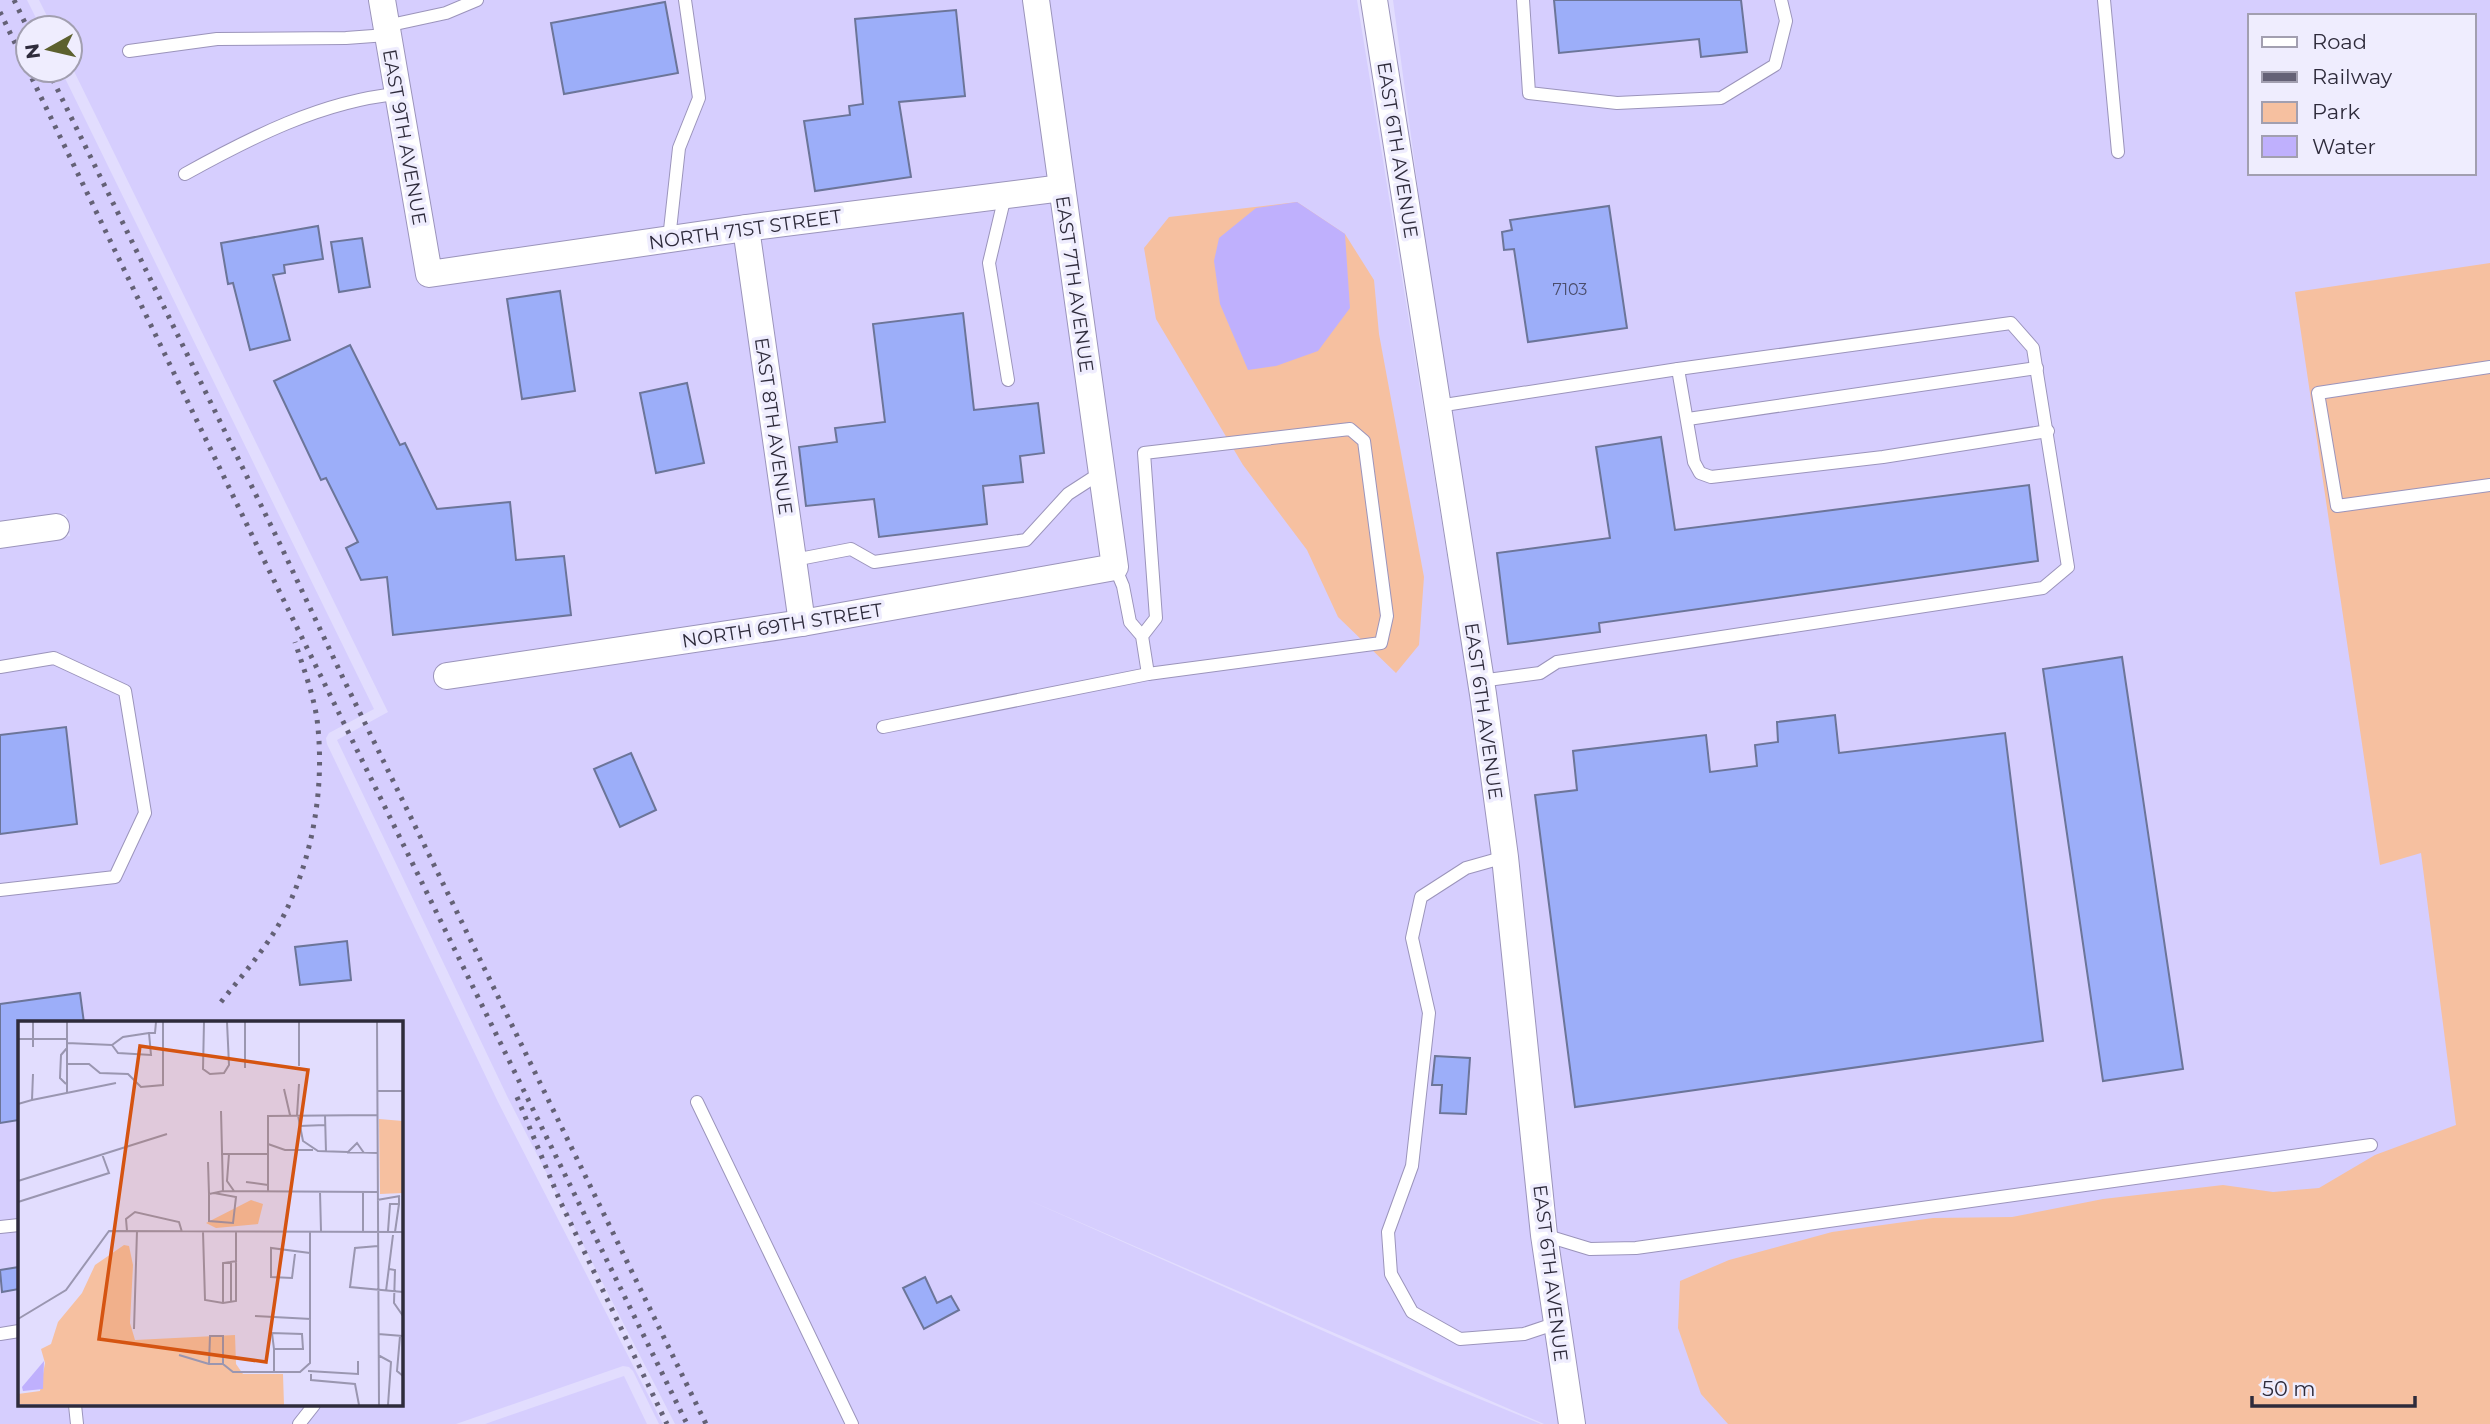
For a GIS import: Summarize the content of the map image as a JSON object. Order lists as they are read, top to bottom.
{
  "streets": {
    "street": [
      "EAST 9TH AVENUE",
      "EAST 6TH AVENUE",
      "NORTH 71ST STREET",
      "EAST 7TH AVENUE",
      "EAST 8TH AVENUE",
      "NORTH 69TH STREET"
    ]
  },
  "crossings": [
    ["EAST 9TH AVENUE", "NORTH 71ST STREET"],
    ["NORTH 71ST STREET", "EAST 7TH AVENUE"],
    ["NORTH 71ST STREET", "EAST 8TH AVENUE"],
    ["EAST 7TH AVENUE", "NORTH 69TH STREET"],
    ["EAST 8TH AVENUE", "NORTH 69TH STREET"]
  ],
  "house_numbers": ["7103"],
  "legend": [
    "Road",
    "Railway",
    "Park",
    "Water"
  ],
  "scale_bar": "50 m",
  "north": "left"
}
